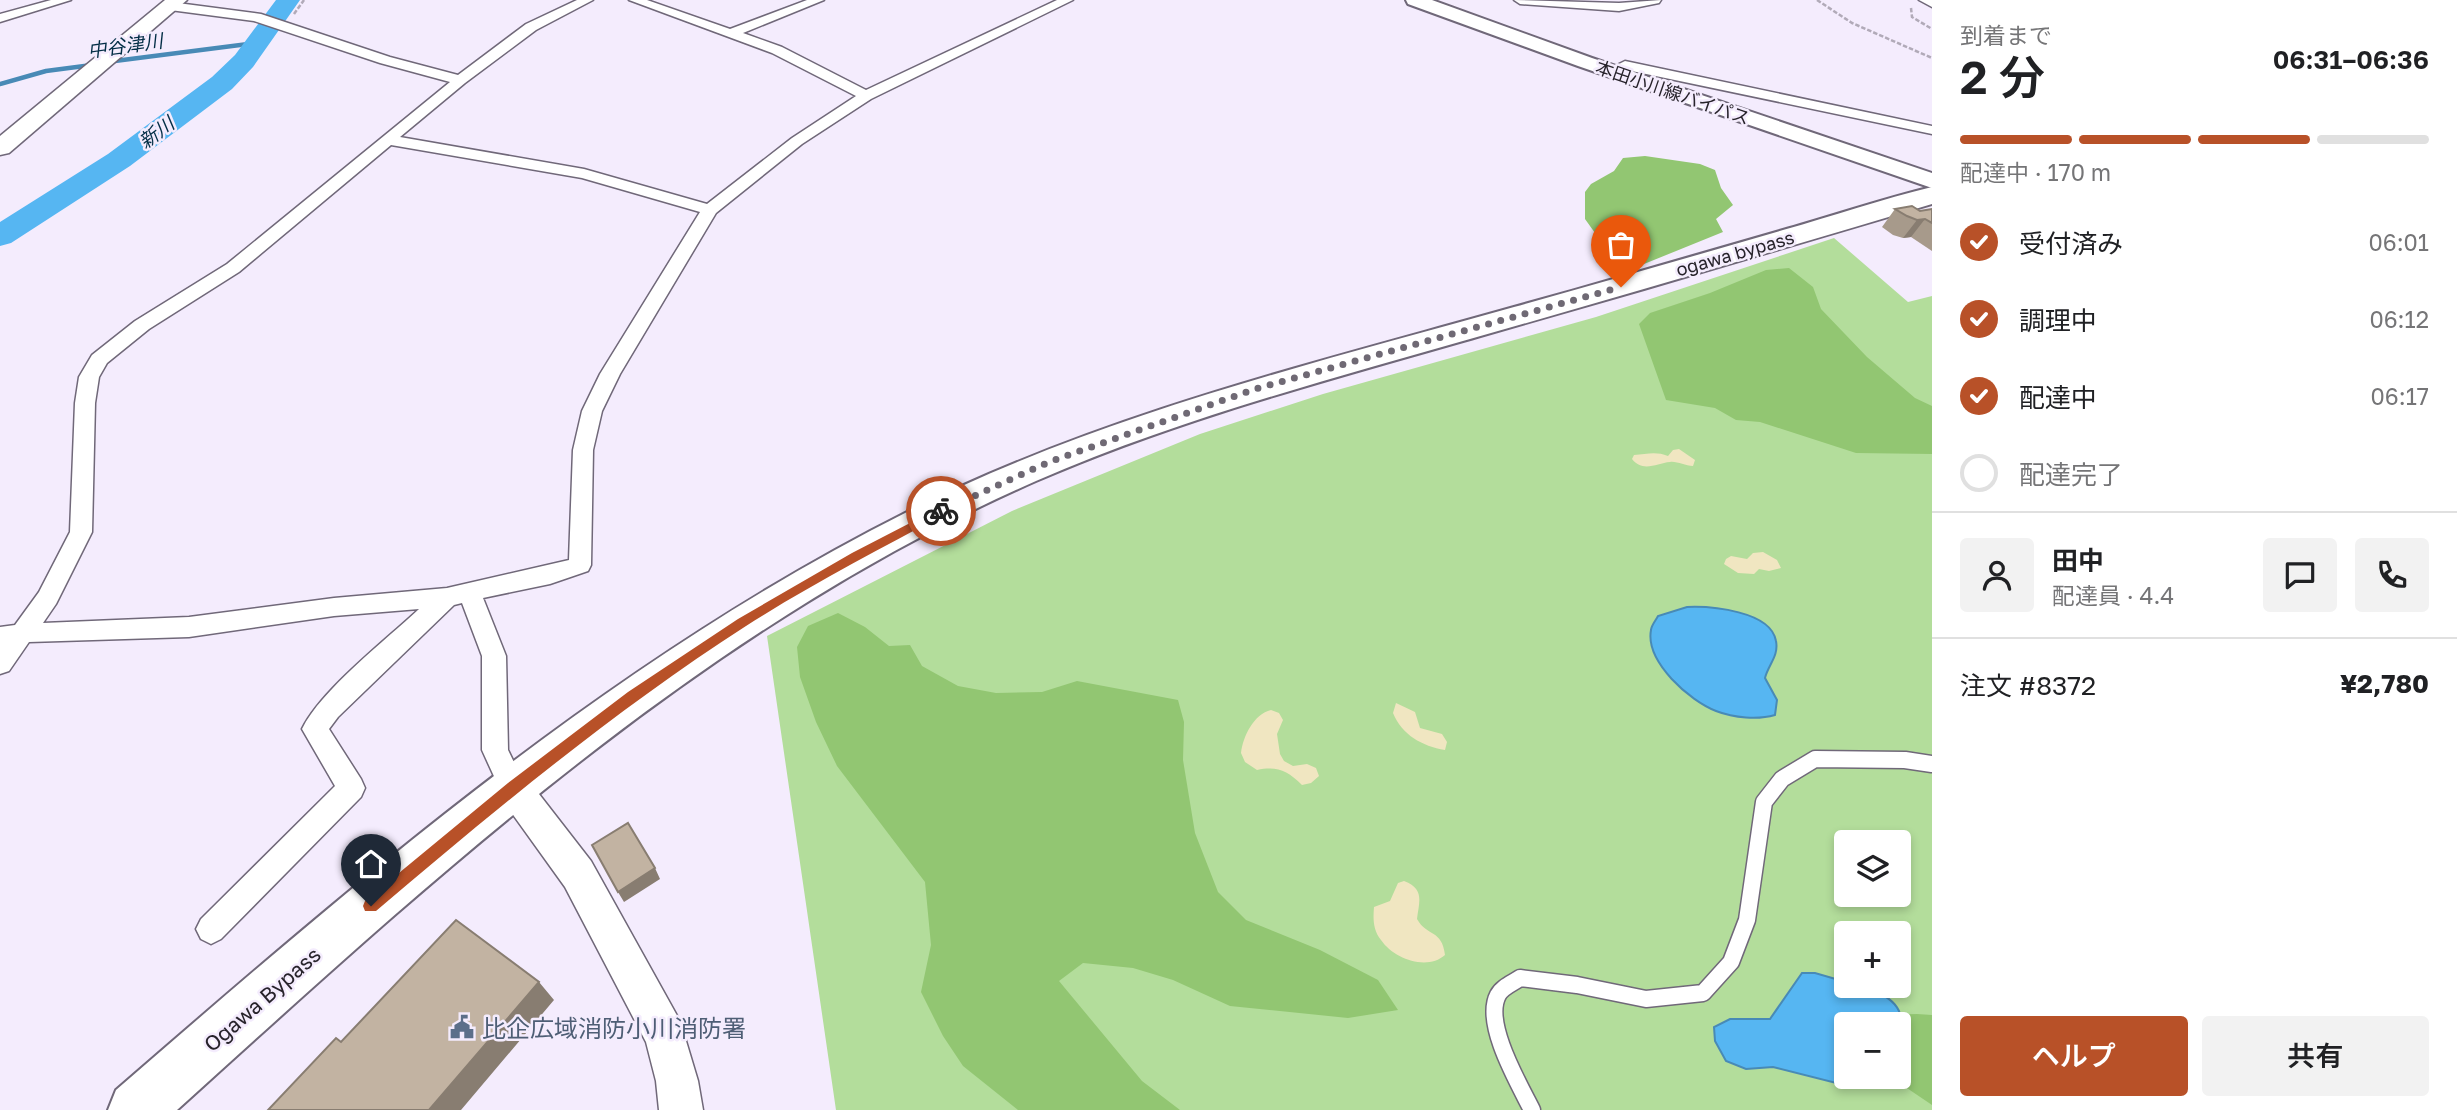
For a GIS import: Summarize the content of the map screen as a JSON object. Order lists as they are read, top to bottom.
{
  "streets": {
    "highway": ["Ogawa Bypass"],
    "main road": ["本田小川線バイパス"]
  },
  "water": ["中谷津川", "新川"],
  "places": {
    "public building": ["比企広域消防小川消防署"]
  },
  "page": {
    "heading": ["2 分", "到着まで", "06:31–06:36"],
    "panel": [
      "田中",
      "配達員 · 4.4",
      "注文 #8372",
      "¥2,780"
    ],
    "bar": "配達中 · 170 m",
    "list": [
      ["受付済み", "06:01"],
      ["調理中", "06:12"],
      ["配達中", "06:17"],
      "配達完了"
    ],
    "map_buttons": ["+", "−"],
    "buttons": ["ヘルプ", "共有"]
  }
}
